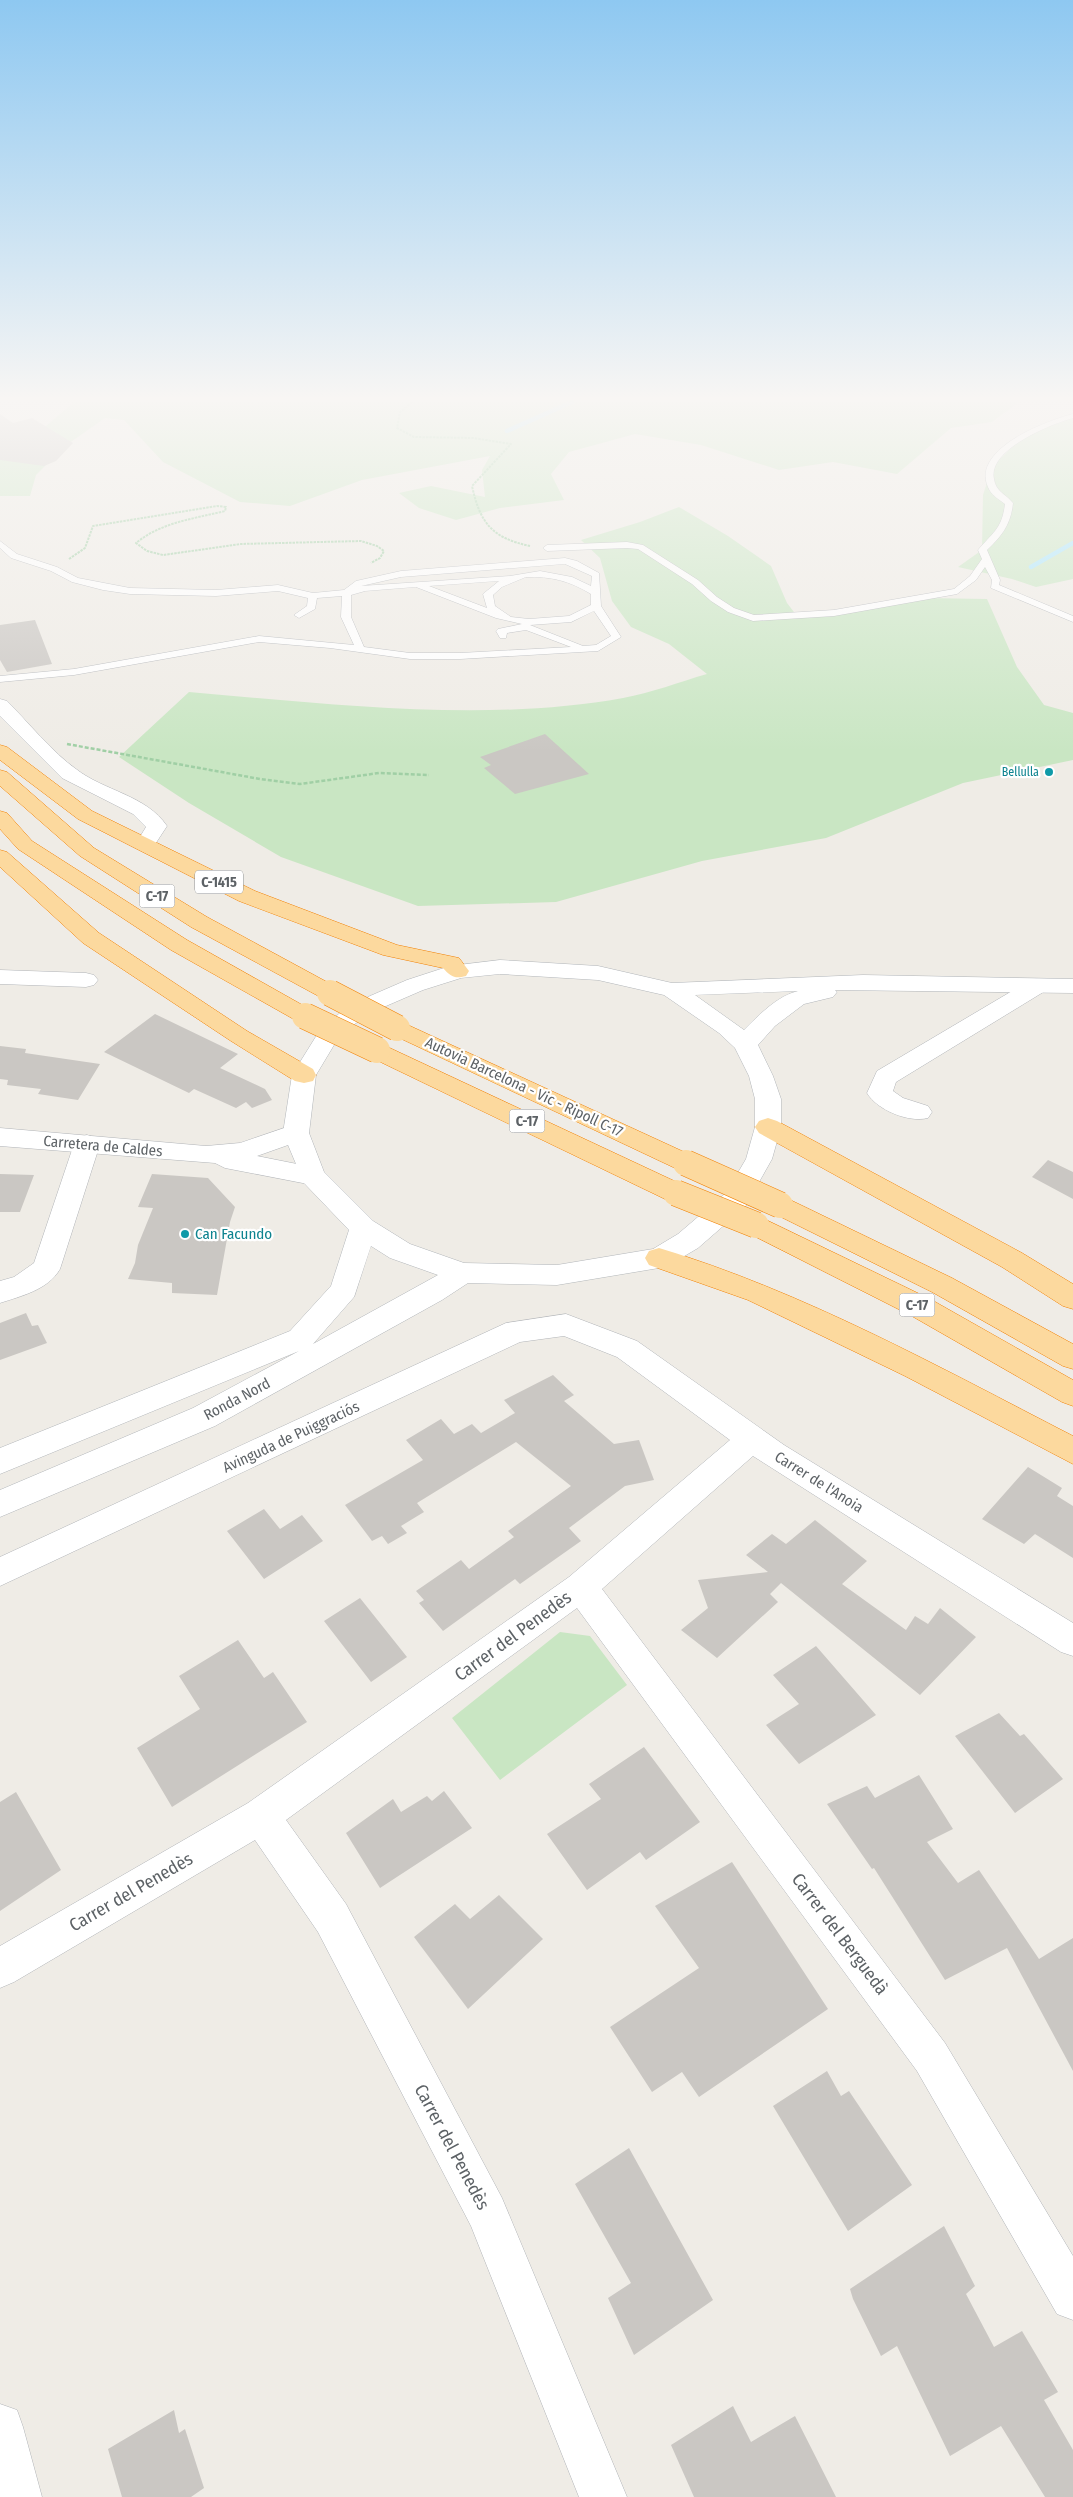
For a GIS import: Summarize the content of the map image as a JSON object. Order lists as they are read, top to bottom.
{
  "streets": {
    "highway": ["C-1415", "C-17", "Autovia Barcelona - Vic - Ripoll C-17"],
    "street": [
      "Carretera de Caldes",
      "Ronda Nord",
      "Avinguda de Puiggraciós",
      "Carrer de l'Anoia",
      "Carrer del Penedès",
      "Carrer del Berguedà"
    ]
  },
  "crossings": [
    ["Avinguda de Puiggraciós", "Carrer de l'Anoia"],
    ["Carrer de l'Anoia", "Carrer del Penedès"],
    ["Carrer del Penedès", "Carrer del Berguedà"]
  ],
  "places": ["Bellulla", "Can Facundo"]
}
